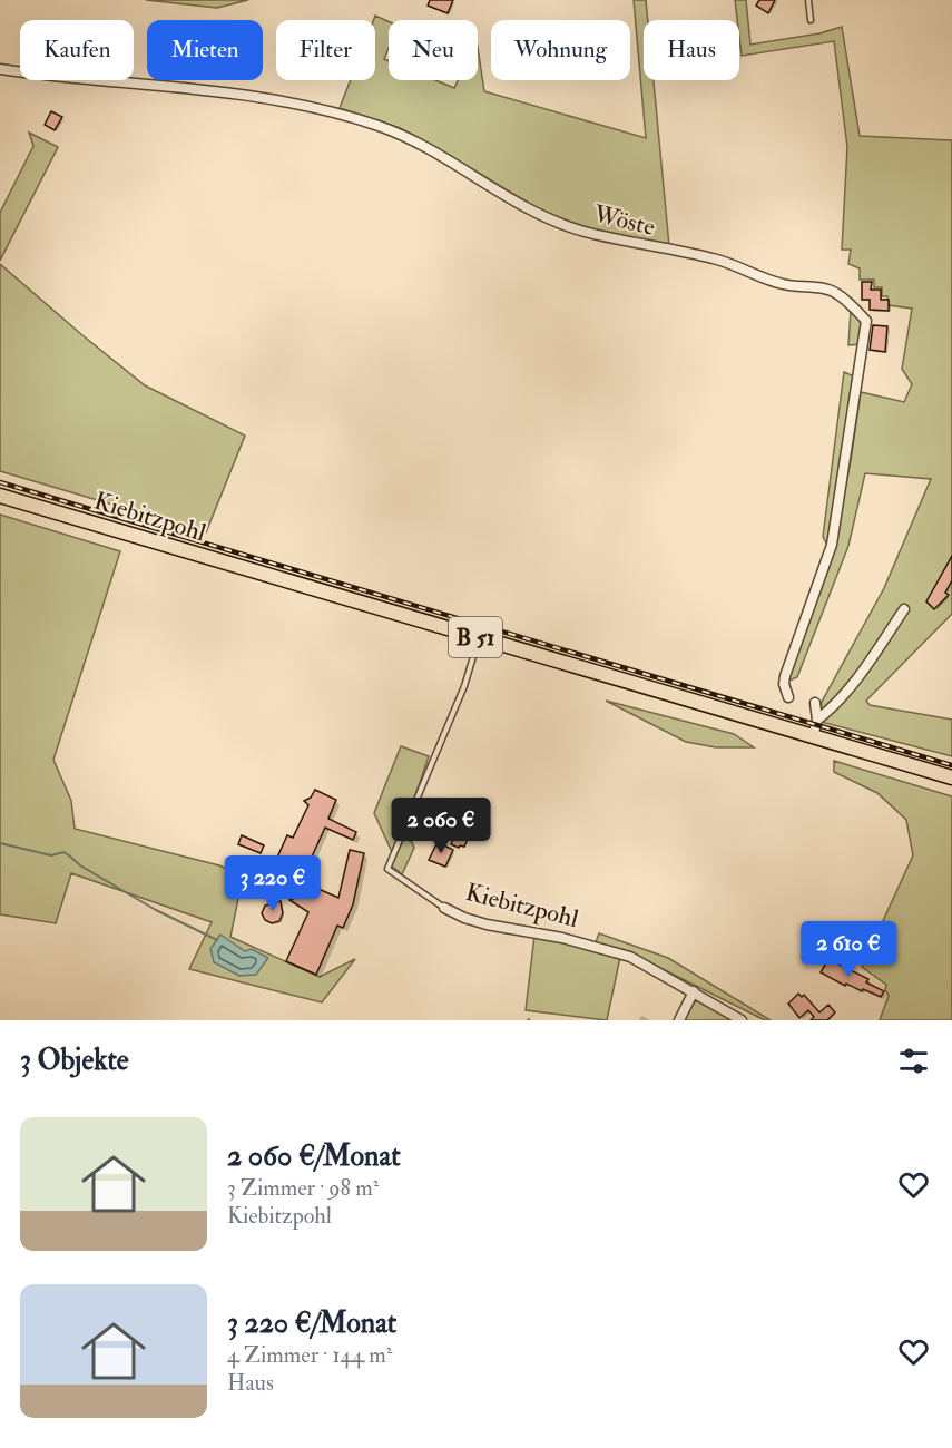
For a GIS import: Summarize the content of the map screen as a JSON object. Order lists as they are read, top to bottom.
{
  "streets": {
    "main road": ["Kiebitzpohl", "B 51"],
    "street": ["Wöste"]
  },
  "page": {
    "chip": [
      "Kaufen",
      "Mieten",
      "Filter",
      "Neu",
      "Wohnung",
      "Haus"
    ],
    "price": ["2 060 €", "3 220 €", "2 610 €"],
    "heading": "3 Objekte",
    "list": [
      {
        "name": "2 060 €/Monat",
        "note": "3 Zimmer · 98 m² · Kiebitzpohl"
      },
      {
        "name": "3 220 €/Monat",
        "note": "4 Zimmer · 144 m² · Haus"
      }
    ]
  }
}
